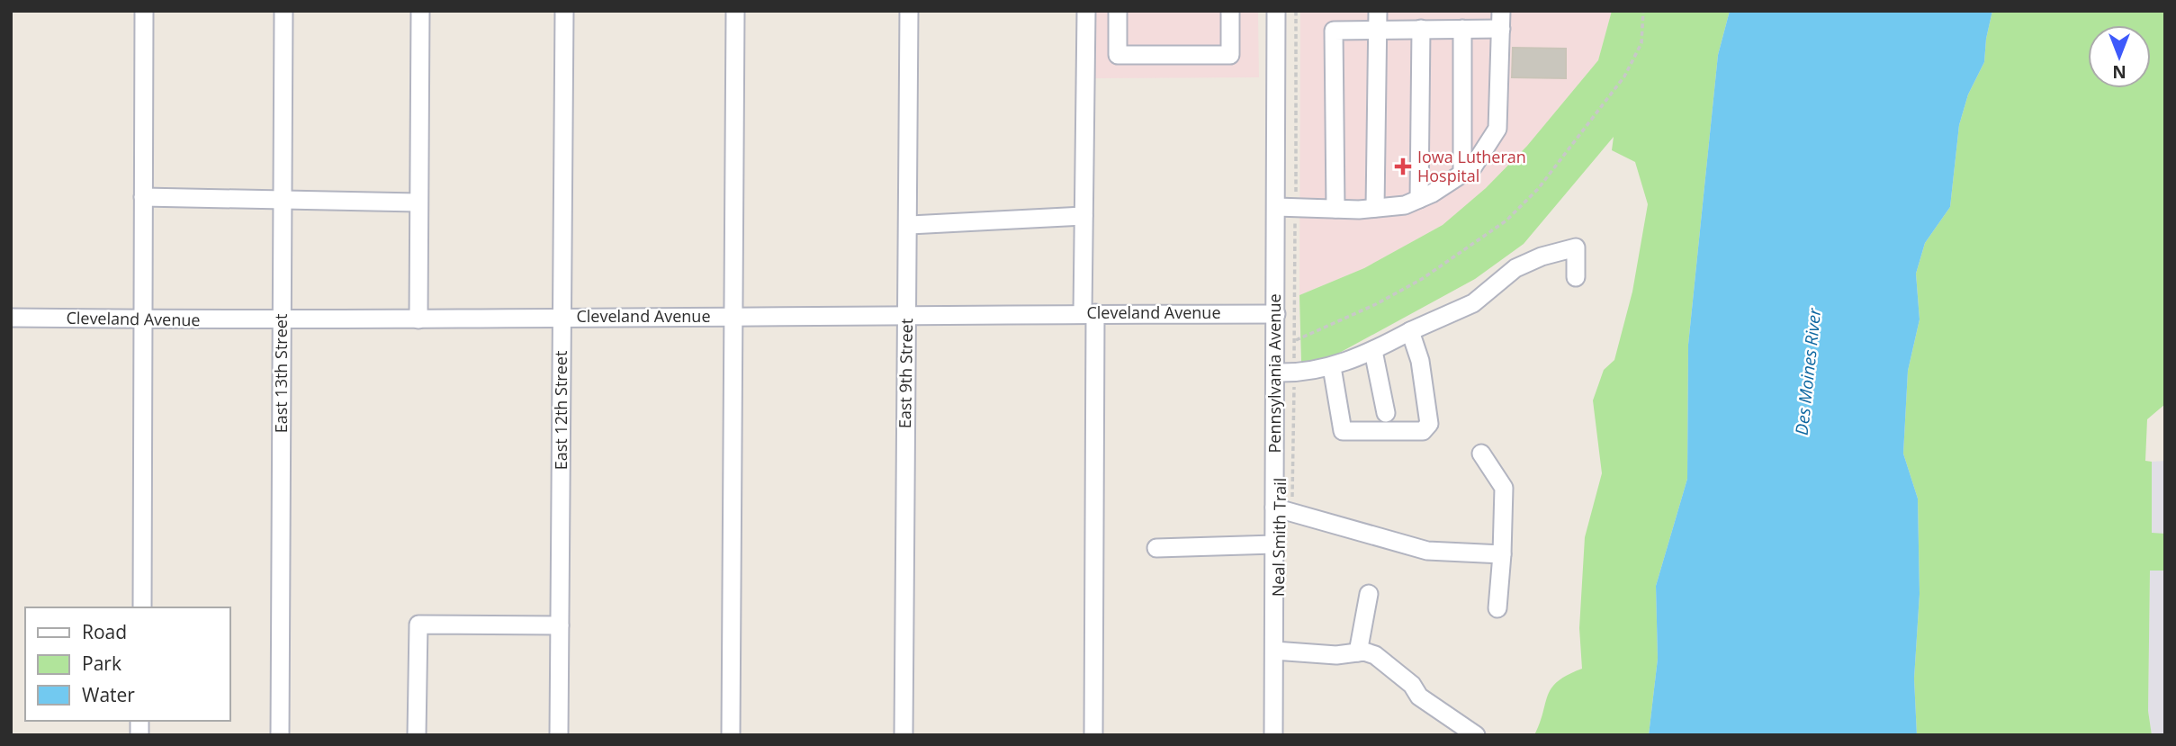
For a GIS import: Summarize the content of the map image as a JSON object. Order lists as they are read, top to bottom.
{
  "streets": {
    "street": [
      "Cleveland Avenue",
      "East 13th Street",
      "East 9th Street",
      "Pennsylvania Avenue",
      "East 12th Street"
    ],
    "path": ["Neal Smith Trail"]
  },
  "crossings": [
    ["Cleveland Avenue", "East 13th Street"],
    ["Cleveland Avenue", "East 9th Street"],
    ["Cleveland Avenue", "Pennsylvania Avenue"],
    ["Cleveland Avenue", "East 12th Street"]
  ],
  "water": ["Des Moines River"],
  "places": {
    "health": ["Iowa Lutheran Hospital"]
  },
  "legend": ["Road", "Park", "Water"],
  "north": "bottom"
}
